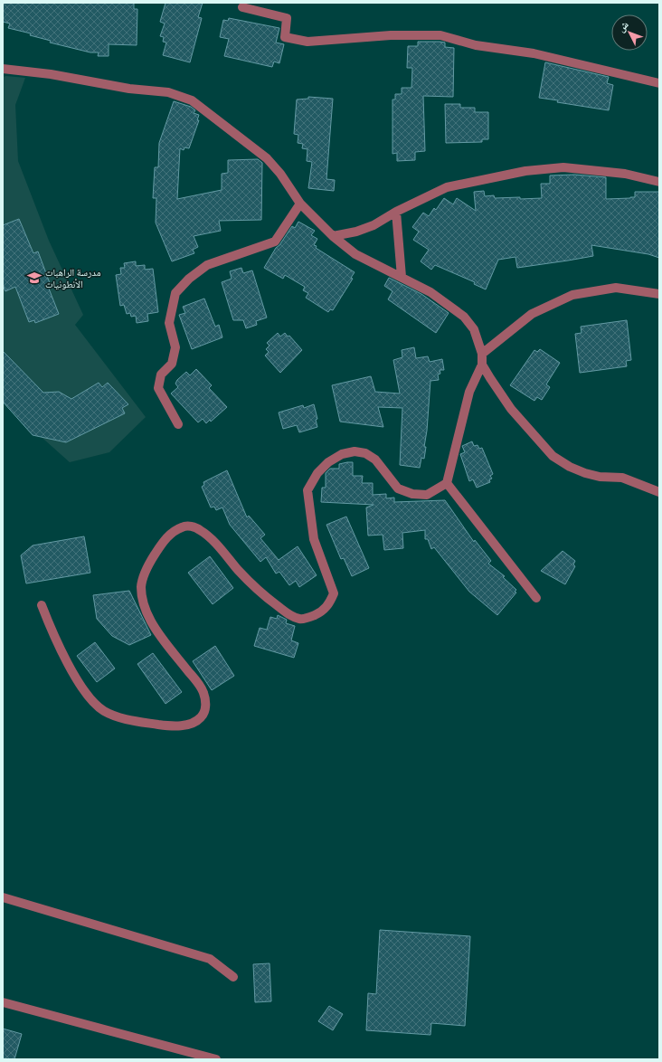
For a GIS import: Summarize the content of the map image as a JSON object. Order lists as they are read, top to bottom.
{
  "places": {
    "school or university": ["مدرسة الراهبات الأنطونيات"]
  },
  "north": "top left"
}
